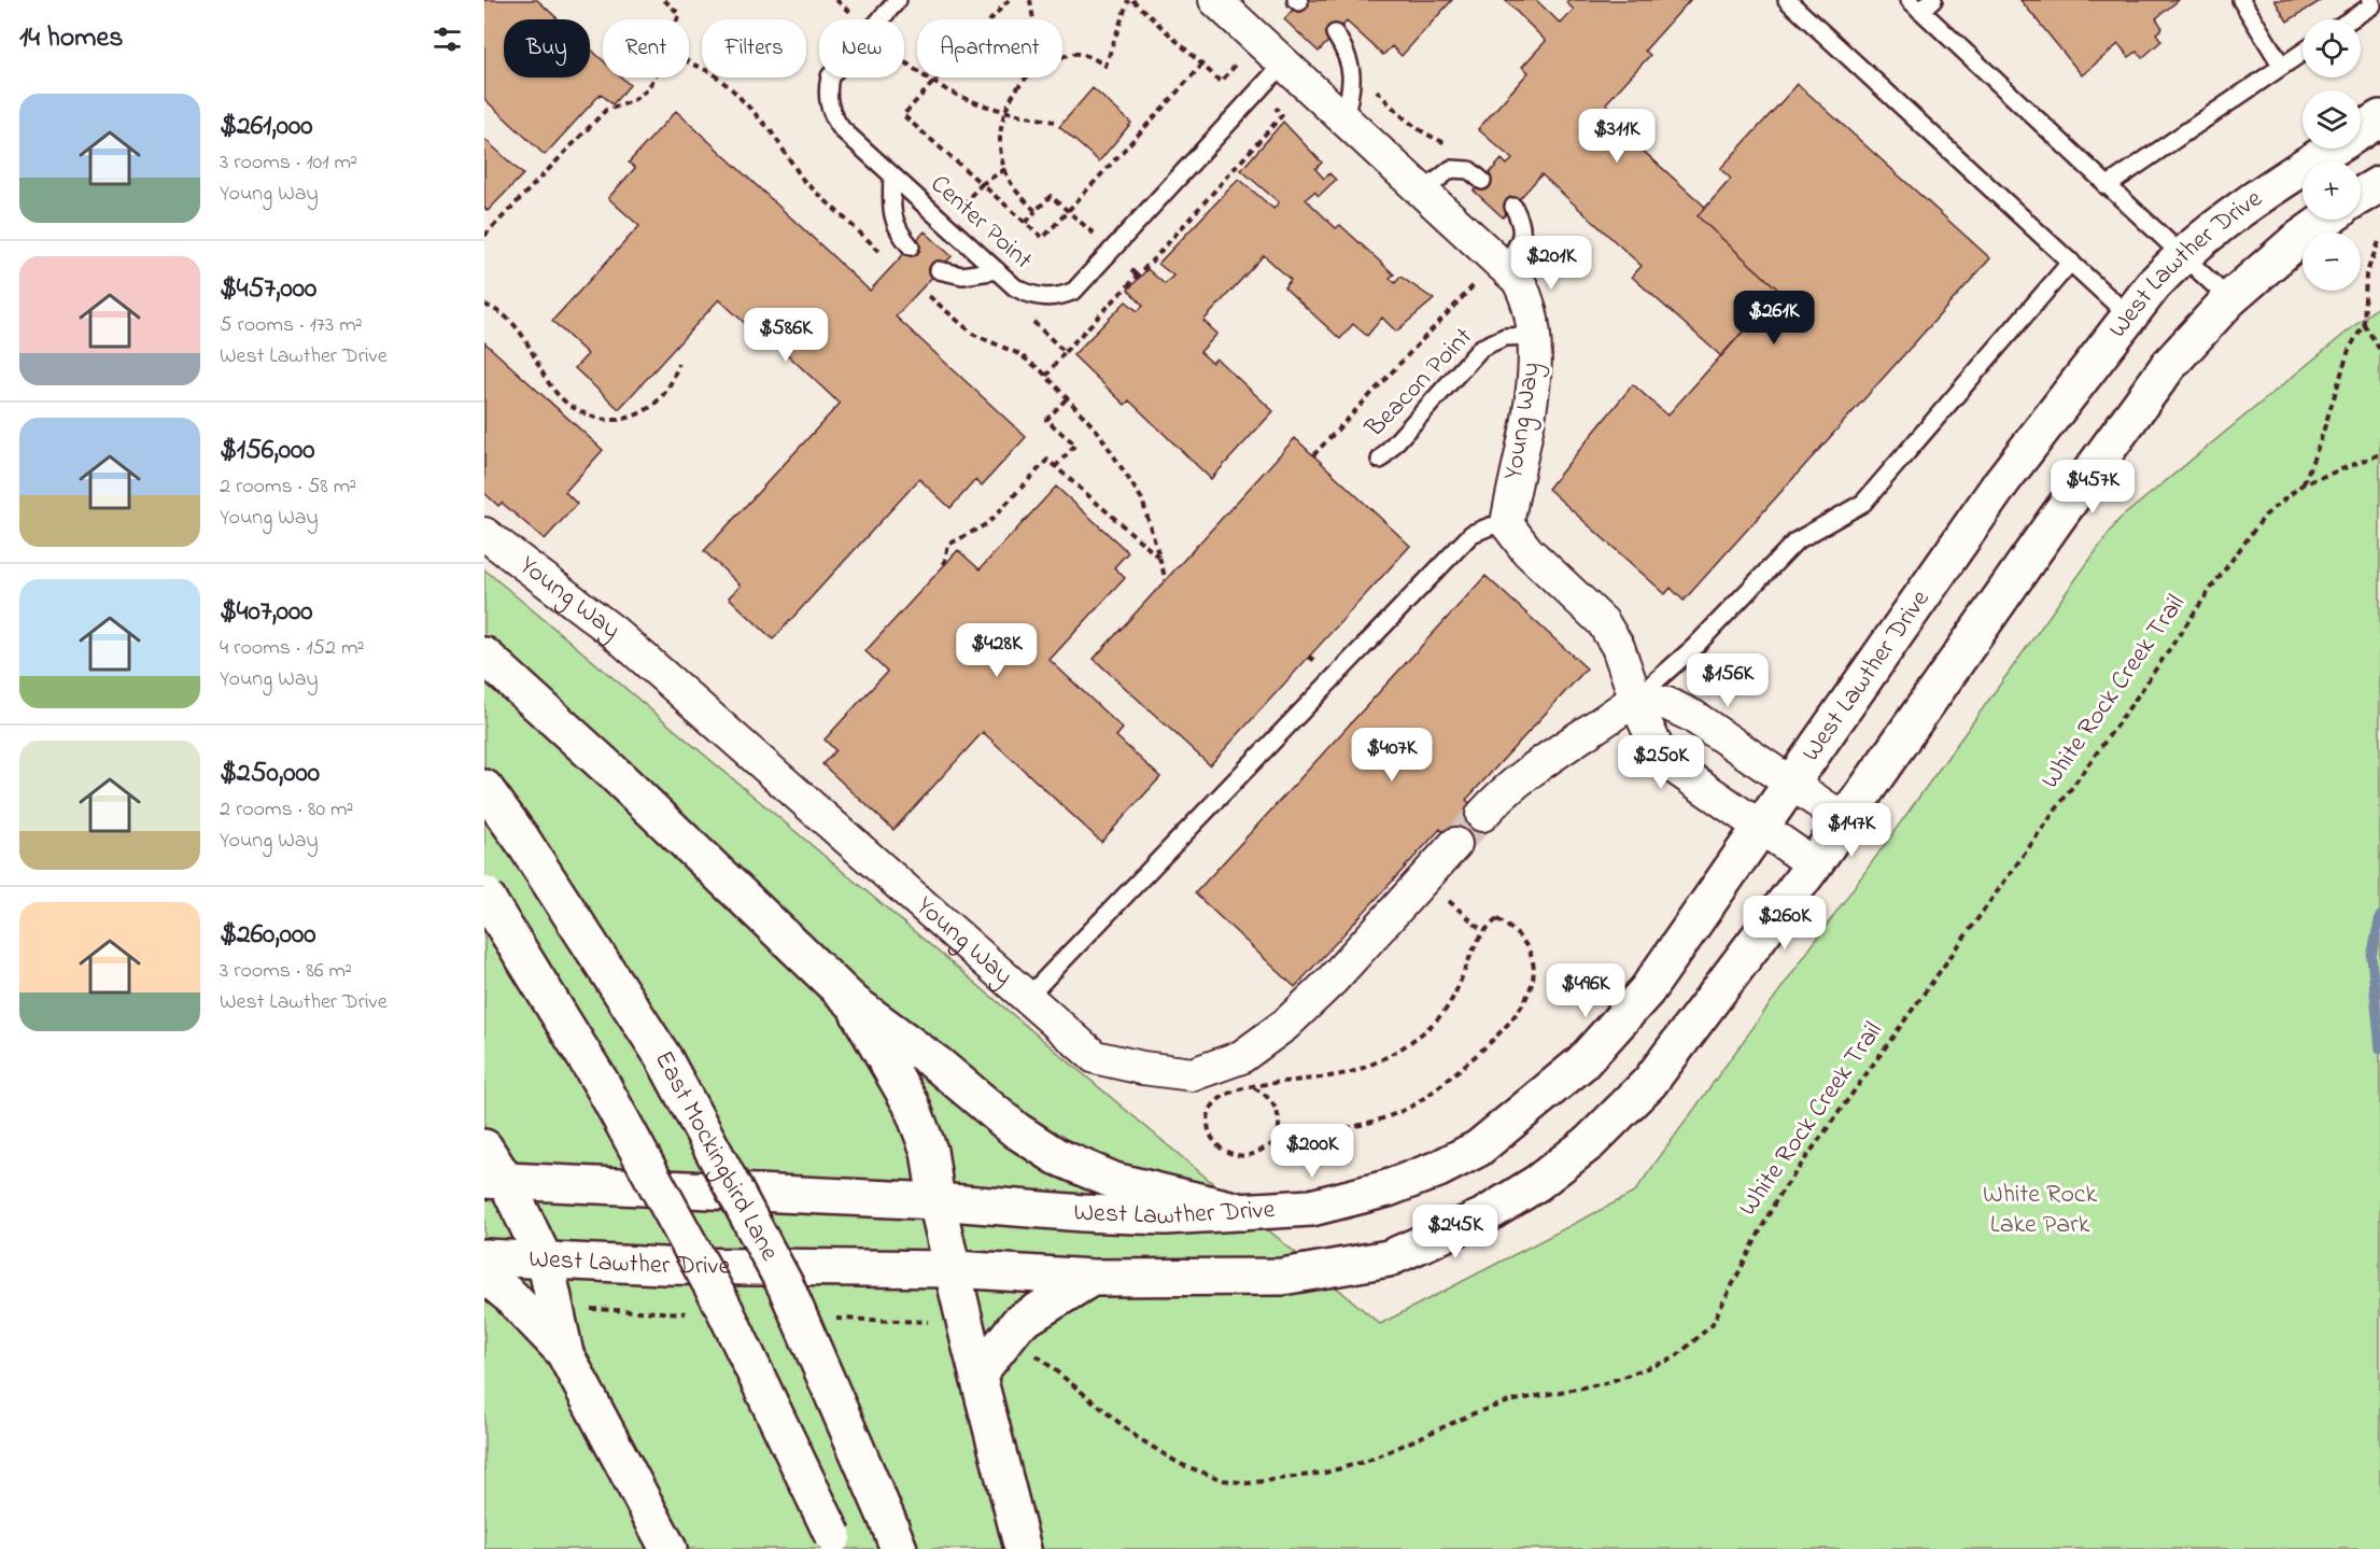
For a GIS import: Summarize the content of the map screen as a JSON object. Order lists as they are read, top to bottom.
{
  "streets": {
    "street": ["West Lawther Drive", "Young Way", "East Mockingbird Lane"],
    "lane": ["Center Point", "Beacon Point"],
    "path": ["White Rock Creek Trail"]
  },
  "crossings": [
    ["Center Point", "Young Way"],
    ["Beacon Point", "Young Way"]
  ],
  "parks": ["White Rock Lake Park"],
  "page": {
    "heading": "14 homes",
    "map_buttons": ["+", "−"],
    "chip": [
      "Buy",
      "Rent",
      "Filters",
      "New",
      "Apartment"
    ],
    "list": [
      {
        "name": "$261,000",
        "note": "3 rooms · 101 m² · Young Way"
      },
      {
        "name": "$457,000",
        "note": "5 rooms · 173 m² · West Lawther Drive"
      },
      {
        "name": "$156,000",
        "note": "2 rooms · 58 m² · Young Way"
      },
      {
        "name": "$407,000",
        "note": "4 rooms · 152 m² · Young Way"
      },
      {
        "name": "$250,000",
        "note": "2 rooms · 80 m² · Young Way"
      },
      {
        "name": "$260,000",
        "note": "3 rooms · 86 m² · West Lawther Drive"
      }
    ],
    "price": [
      "$311K",
      "$201K",
      "$261K",
      "$586K",
      "$457K",
      "$428K",
      "$156K",
      "$407K",
      "$250K",
      "$147K",
      "$260K",
      "$496K",
      "$200K",
      "$245K"
    ]
  }
}
